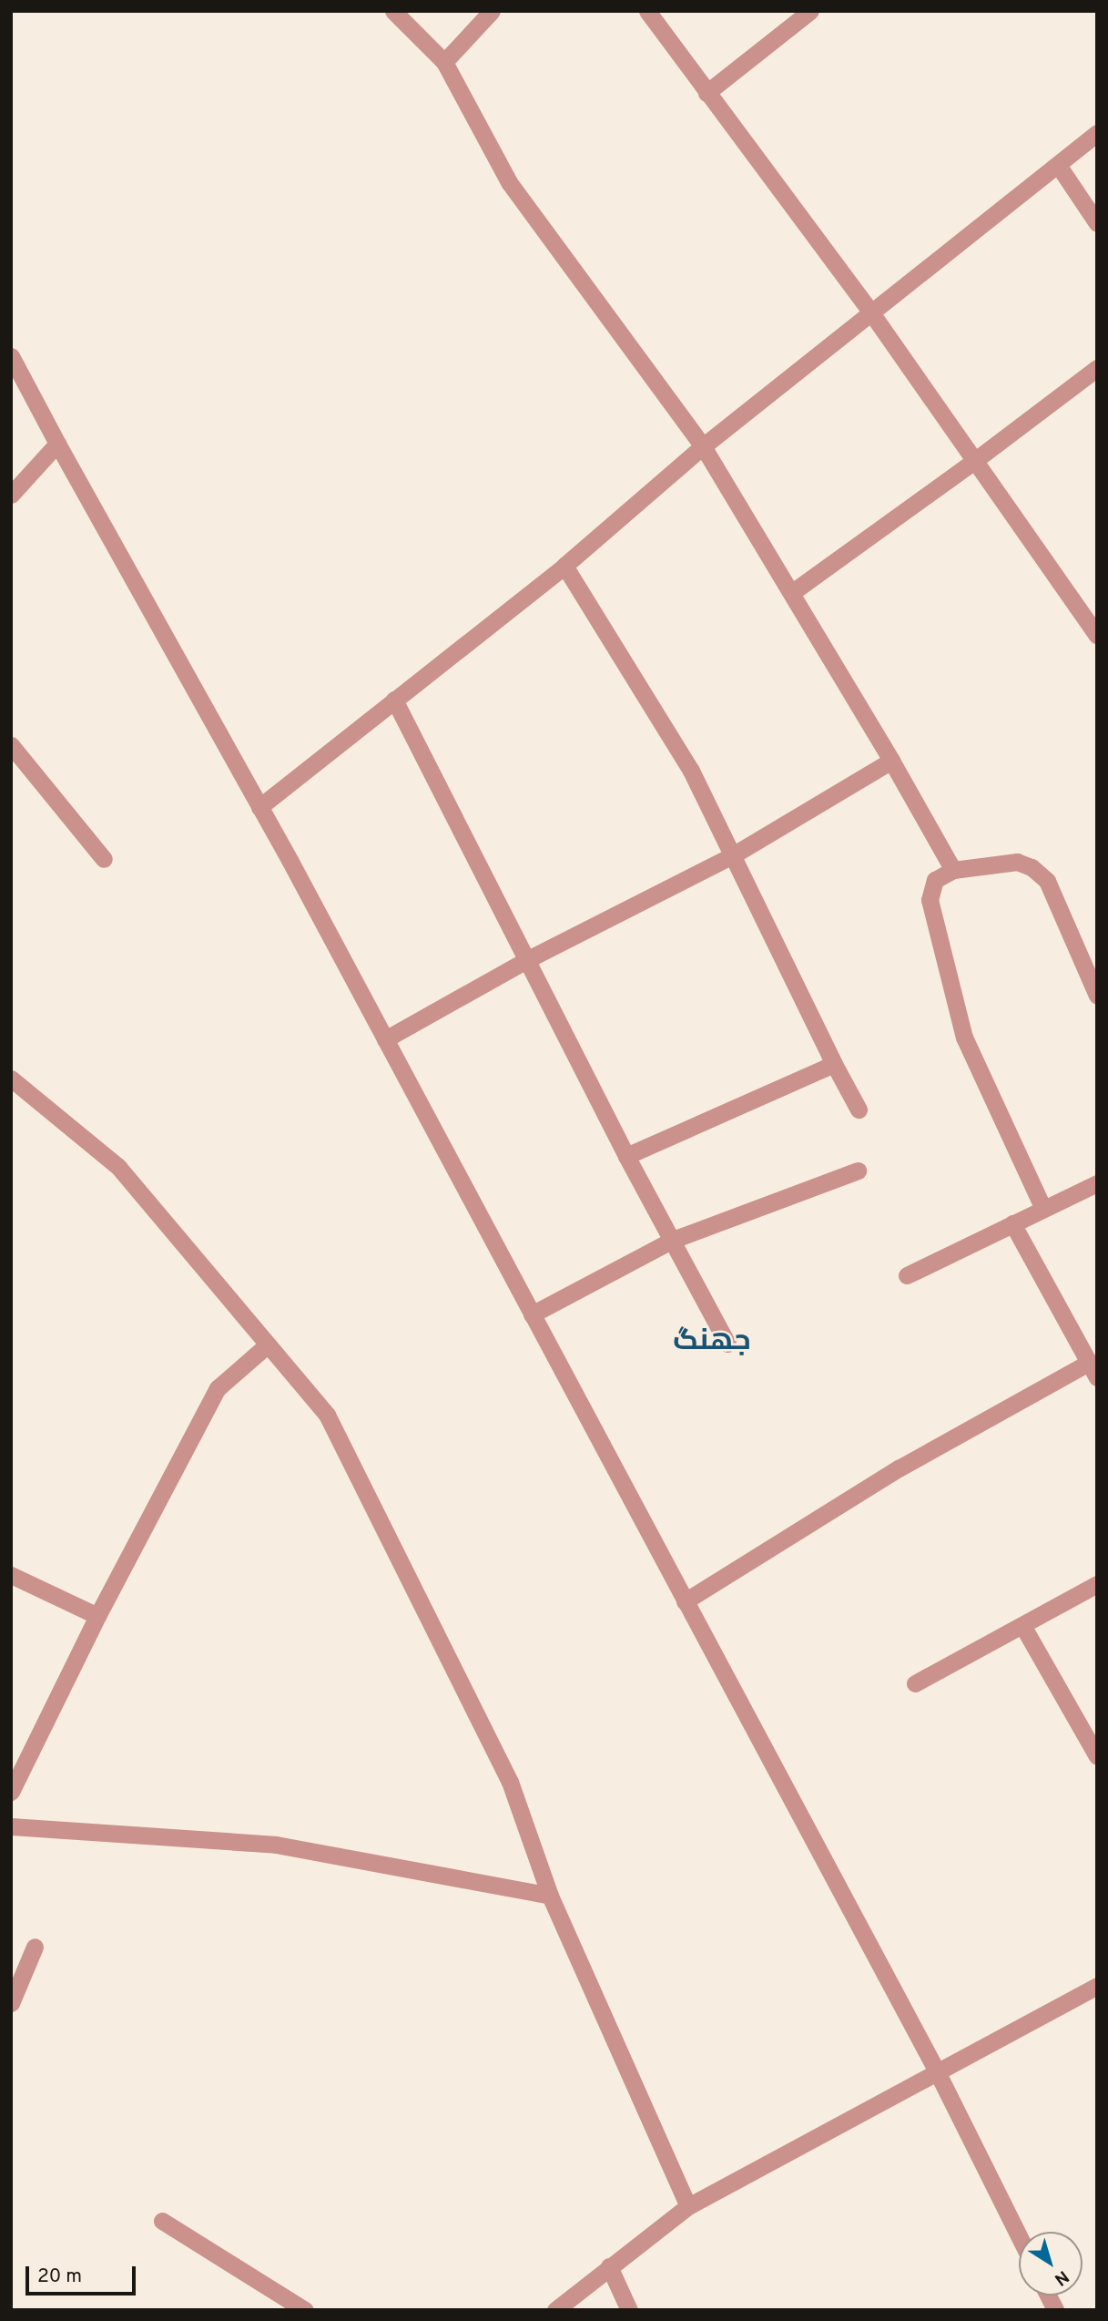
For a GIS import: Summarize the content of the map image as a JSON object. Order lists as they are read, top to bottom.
{
  "districts": ["جھنگ"],
  "scale_bar": "20 m",
  "north": "bottom right"
}
